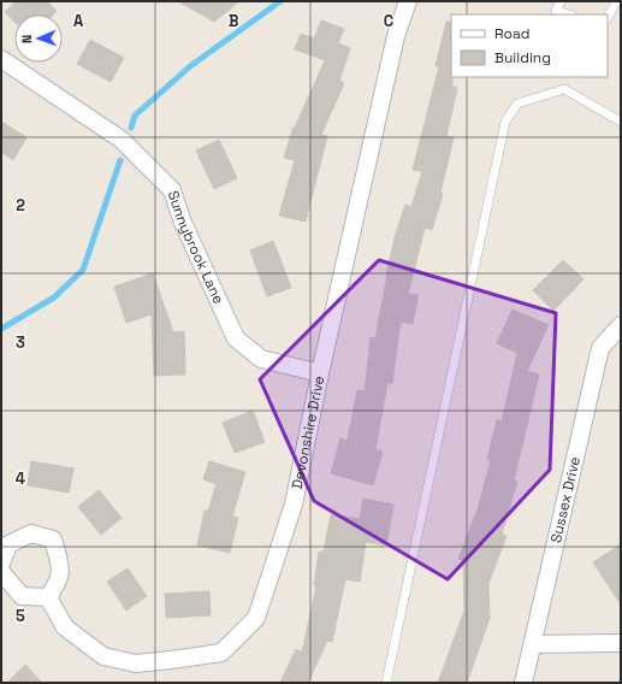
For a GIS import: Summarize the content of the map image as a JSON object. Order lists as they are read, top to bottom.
{
  "streets": {
    "street": ["Sunnybrook Lane", "Devonshire Drive", "Sussex Drive"]
  },
  "crossings": [
    ["Sunnybrook Lane", "Devonshire Drive"]
  ],
  "legend": ["Road", "Building"],
  "north": "left",
  "grid": {
    "columns": ["A", "B", "C"],
    "rows": [
      "2",
      "3",
      "4",
      "5"
    ]
  }
}
